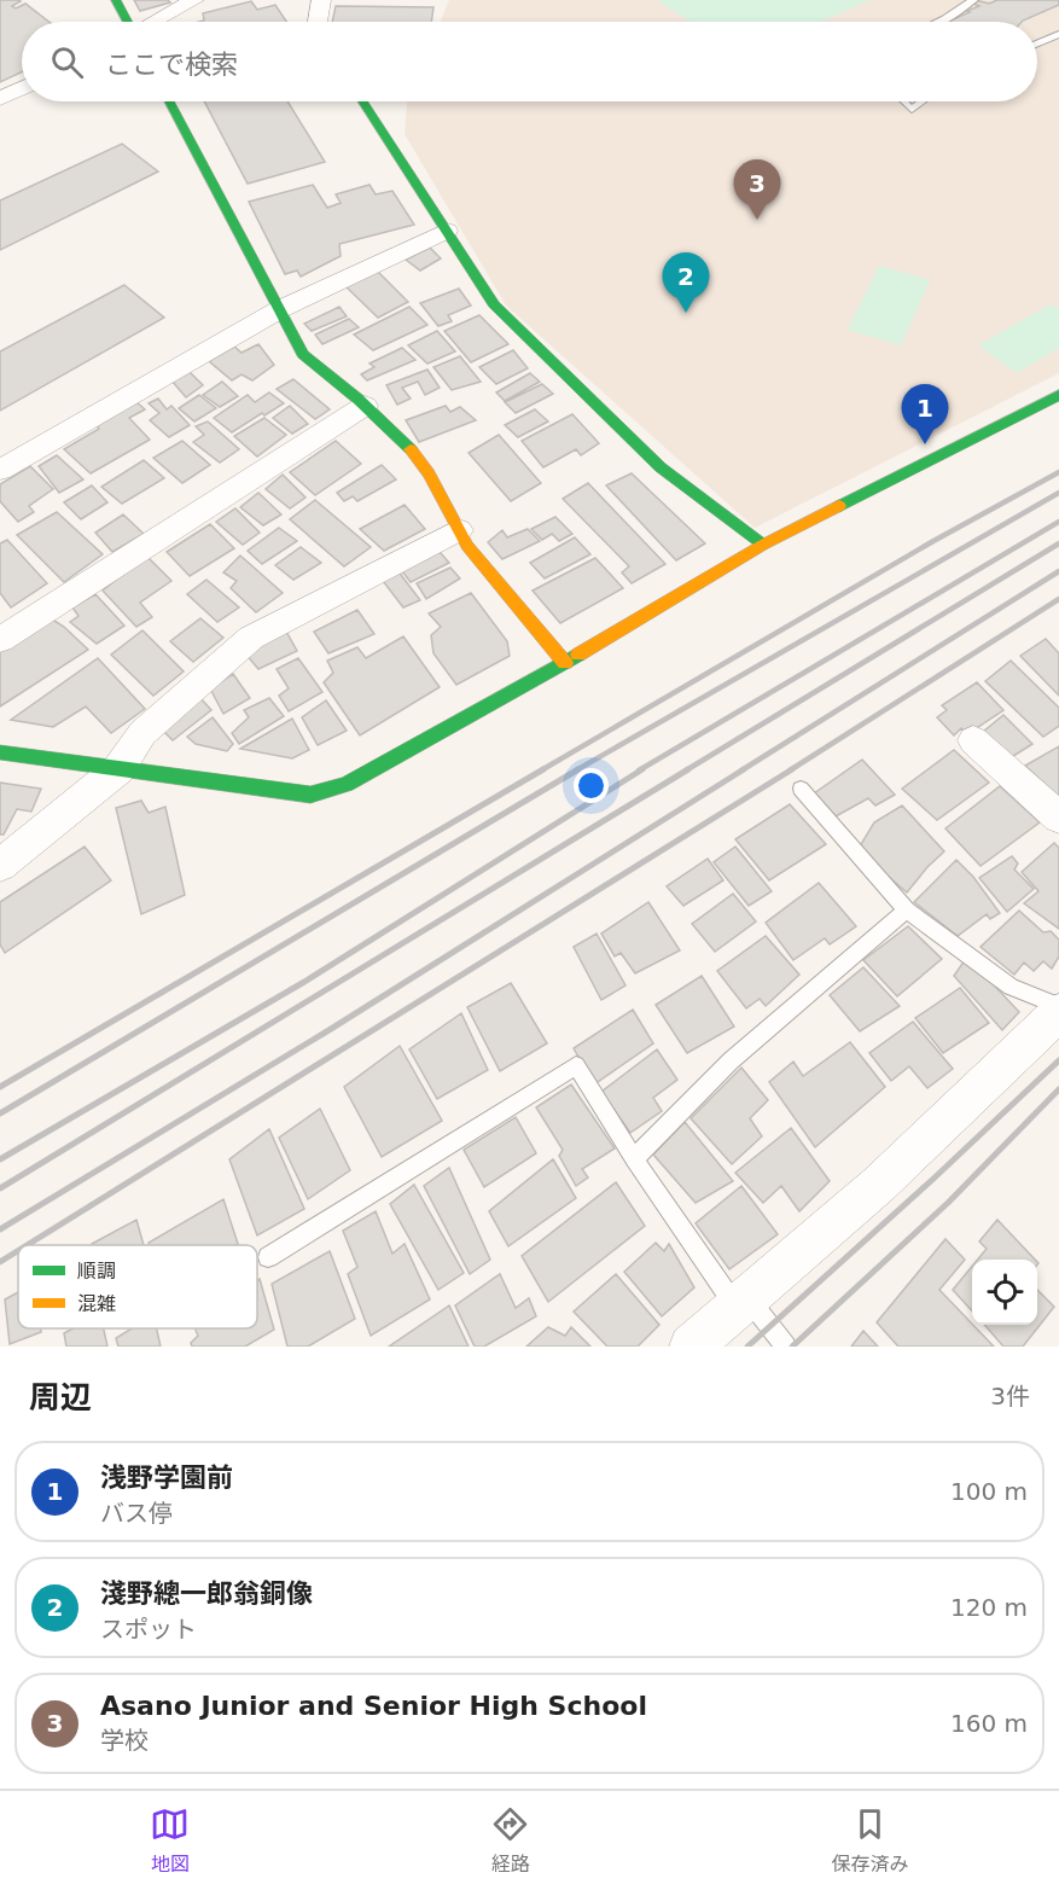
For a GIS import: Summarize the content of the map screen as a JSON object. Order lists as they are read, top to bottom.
{
  "legend": ["順調", "混雑"],
  "page": {
    "search": "ここで検索",
    "pins": ["3", "2", "1"],
    "heading": ["周辺", "3件"],
    "list": [
      {
        "mark": "1",
        "name": "浅野学園前",
        "note": "バス停",
        "value": "100 m"
      },
      {
        "mark": "2",
        "name": "淺野總一郎翁銅像",
        "note": "スポット",
        "value": "120 m"
      },
      {
        "mark": "3",
        "name": "Asano Junior and Senior High School",
        "note": "学校",
        "value": "160 m"
      }
    ],
    "nav": ["地図", "経路", "保存済み"]
  }
}
